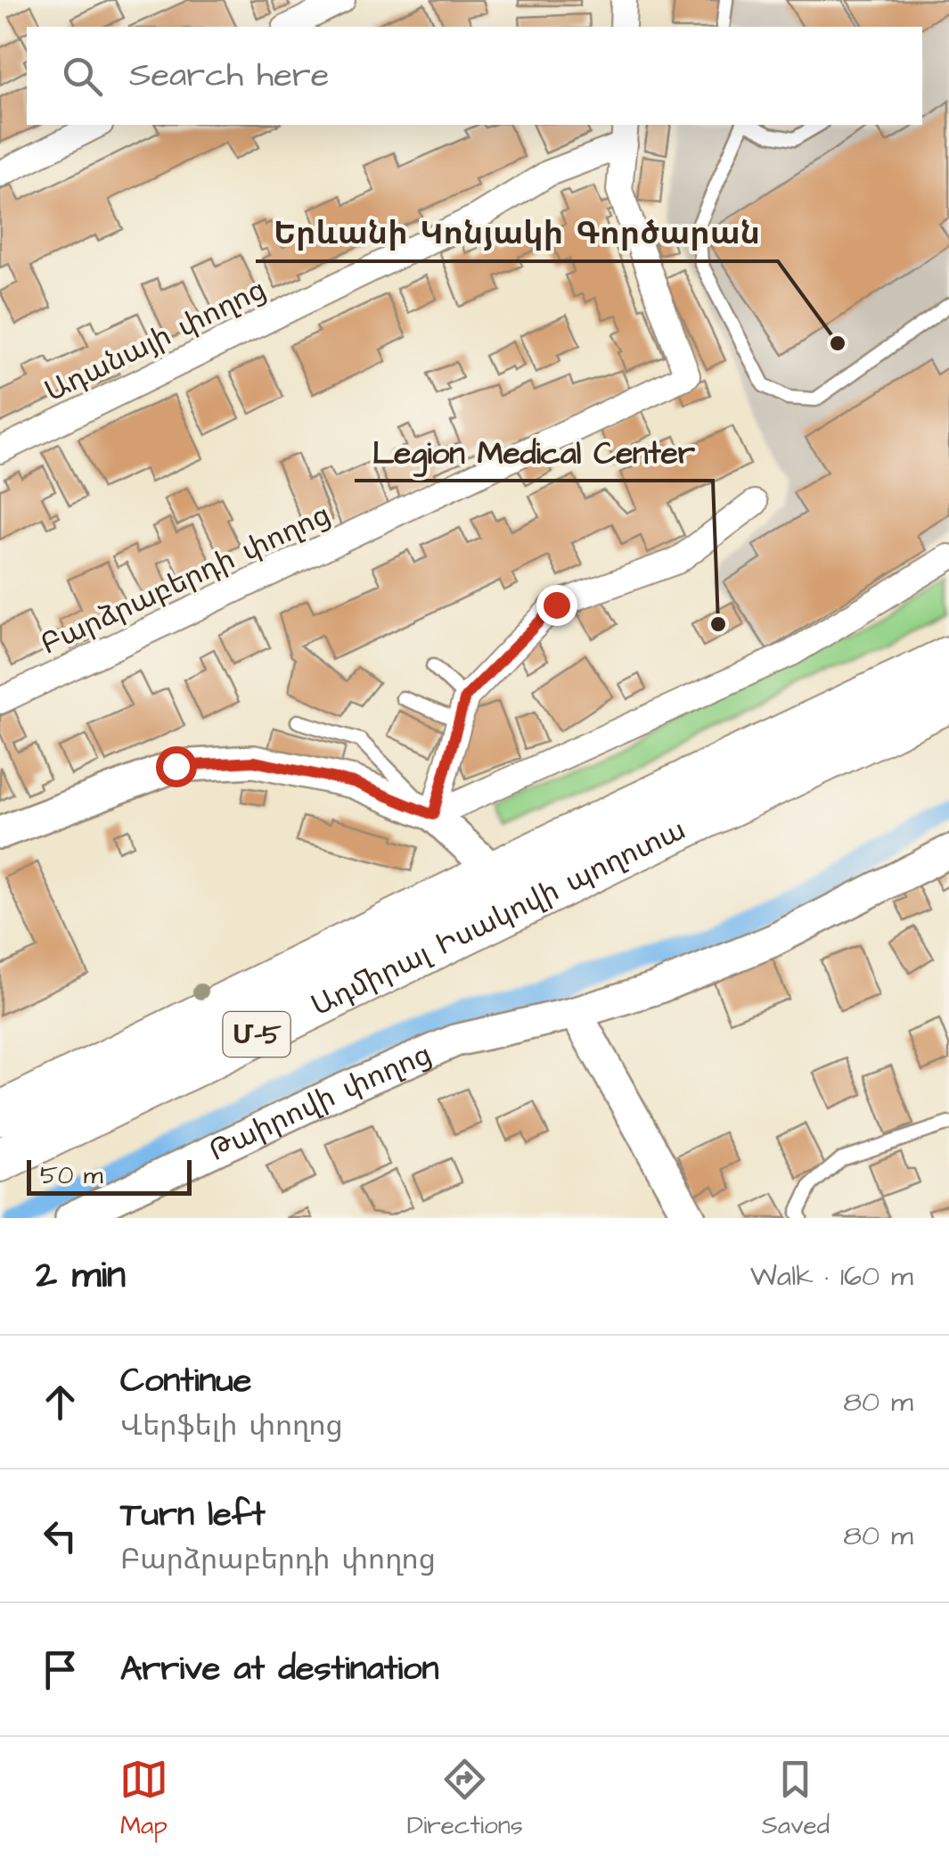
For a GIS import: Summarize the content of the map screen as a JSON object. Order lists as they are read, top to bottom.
{
  "streets": {
    "highway": ["Ադմիրալ Իսակովի պողոտա", "Մ-5"],
    "street": ["Ադանայի փողոց", "Բարձրաբերդի փողոց", "Թաիրովի փողոց"]
  },
  "crossings": [
    ["Ադանայի փողոց", "Բարձրաբերդի փողոց"]
  ],
  "places": ["Երևանի Կոնյակի Գործարան", "Legion Medical Center"],
  "scale_bar": "50 m",
  "page": {
    "search": "Search here",
    "scale": "50 m",
    "heading": ["2 min", "Walk · 160 m"],
    "list": [
      ["Continue", "Վերֆելի փողոց", "80 m"],
      ["Turn left", "Բարձրաբերդի փողոց", "80 m"],
      "Arrive at destination"
    ],
    "nav": ["Map", "Directions", "Saved"]
  }
}
